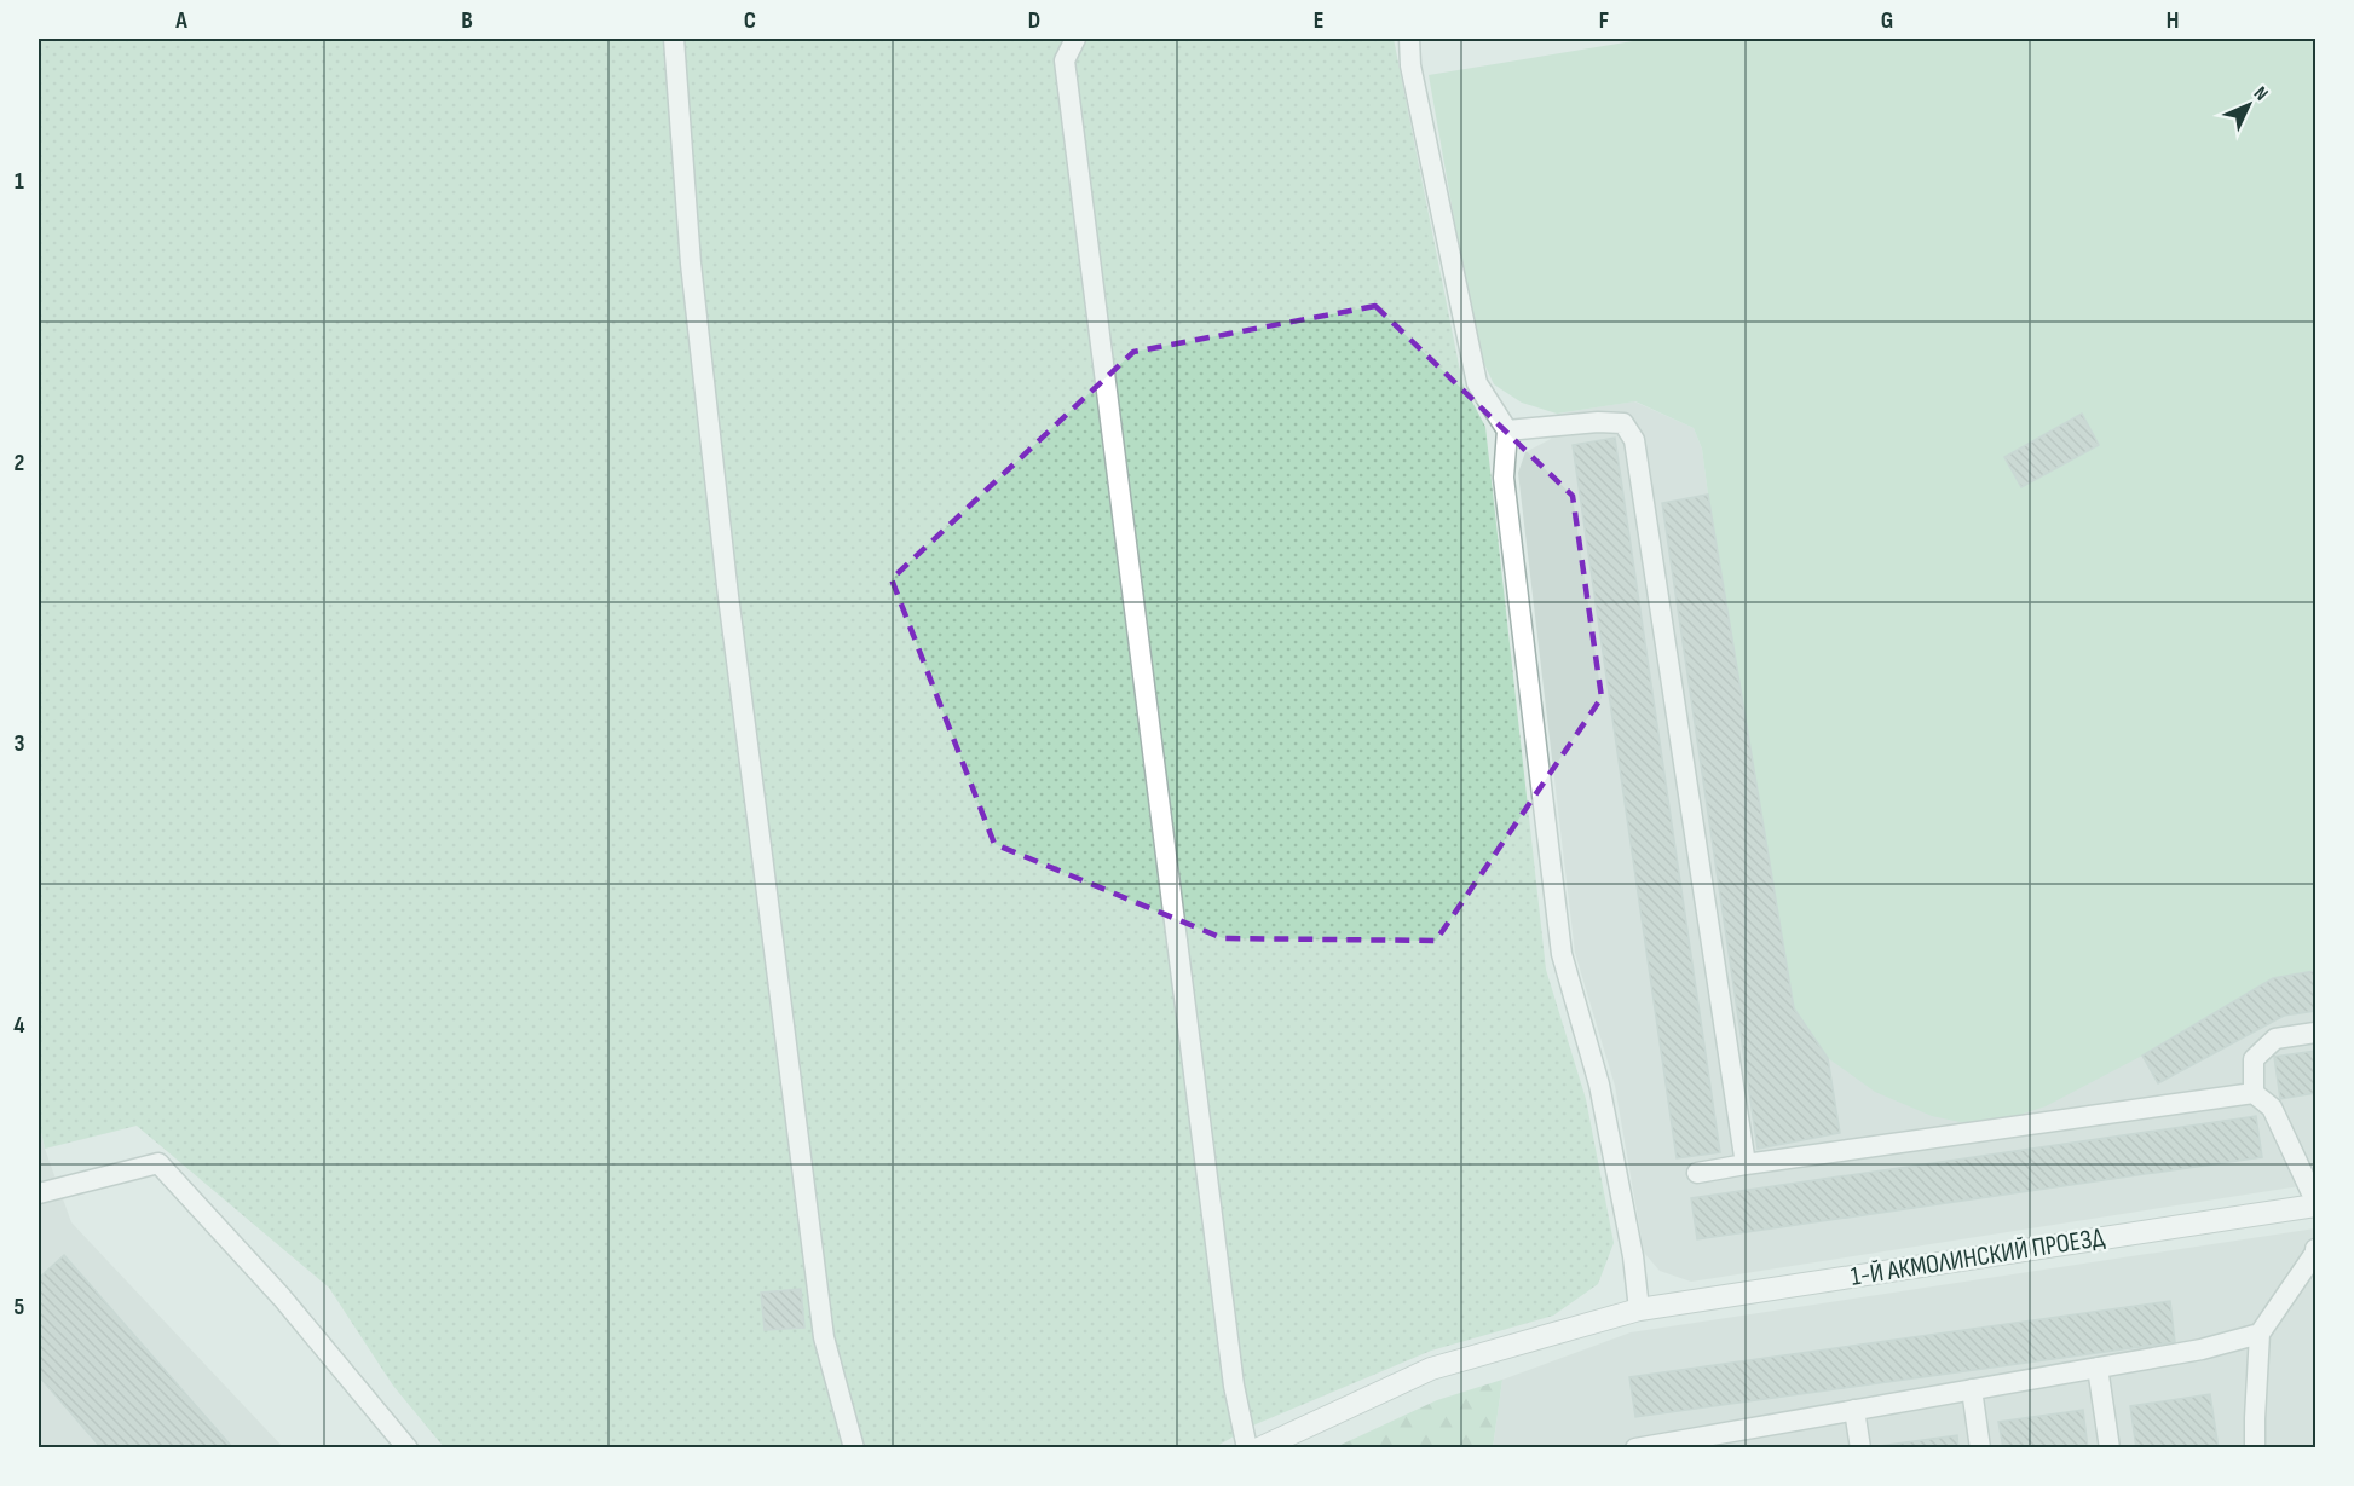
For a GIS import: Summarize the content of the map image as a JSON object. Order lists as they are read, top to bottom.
{
  "streets": {
    "street": ["1-Й АКМОЛИНСКИЙ ПРОЕЗД"]
  },
  "north": "top right",
  "grid": {
    "columns": [
      "A",
      "B",
      "C",
      "D",
      "E",
      "F",
      "G",
      "H"
    ],
    "rows": [
      "1",
      "2",
      "3",
      "4",
      "5"
    ]
  }
}
